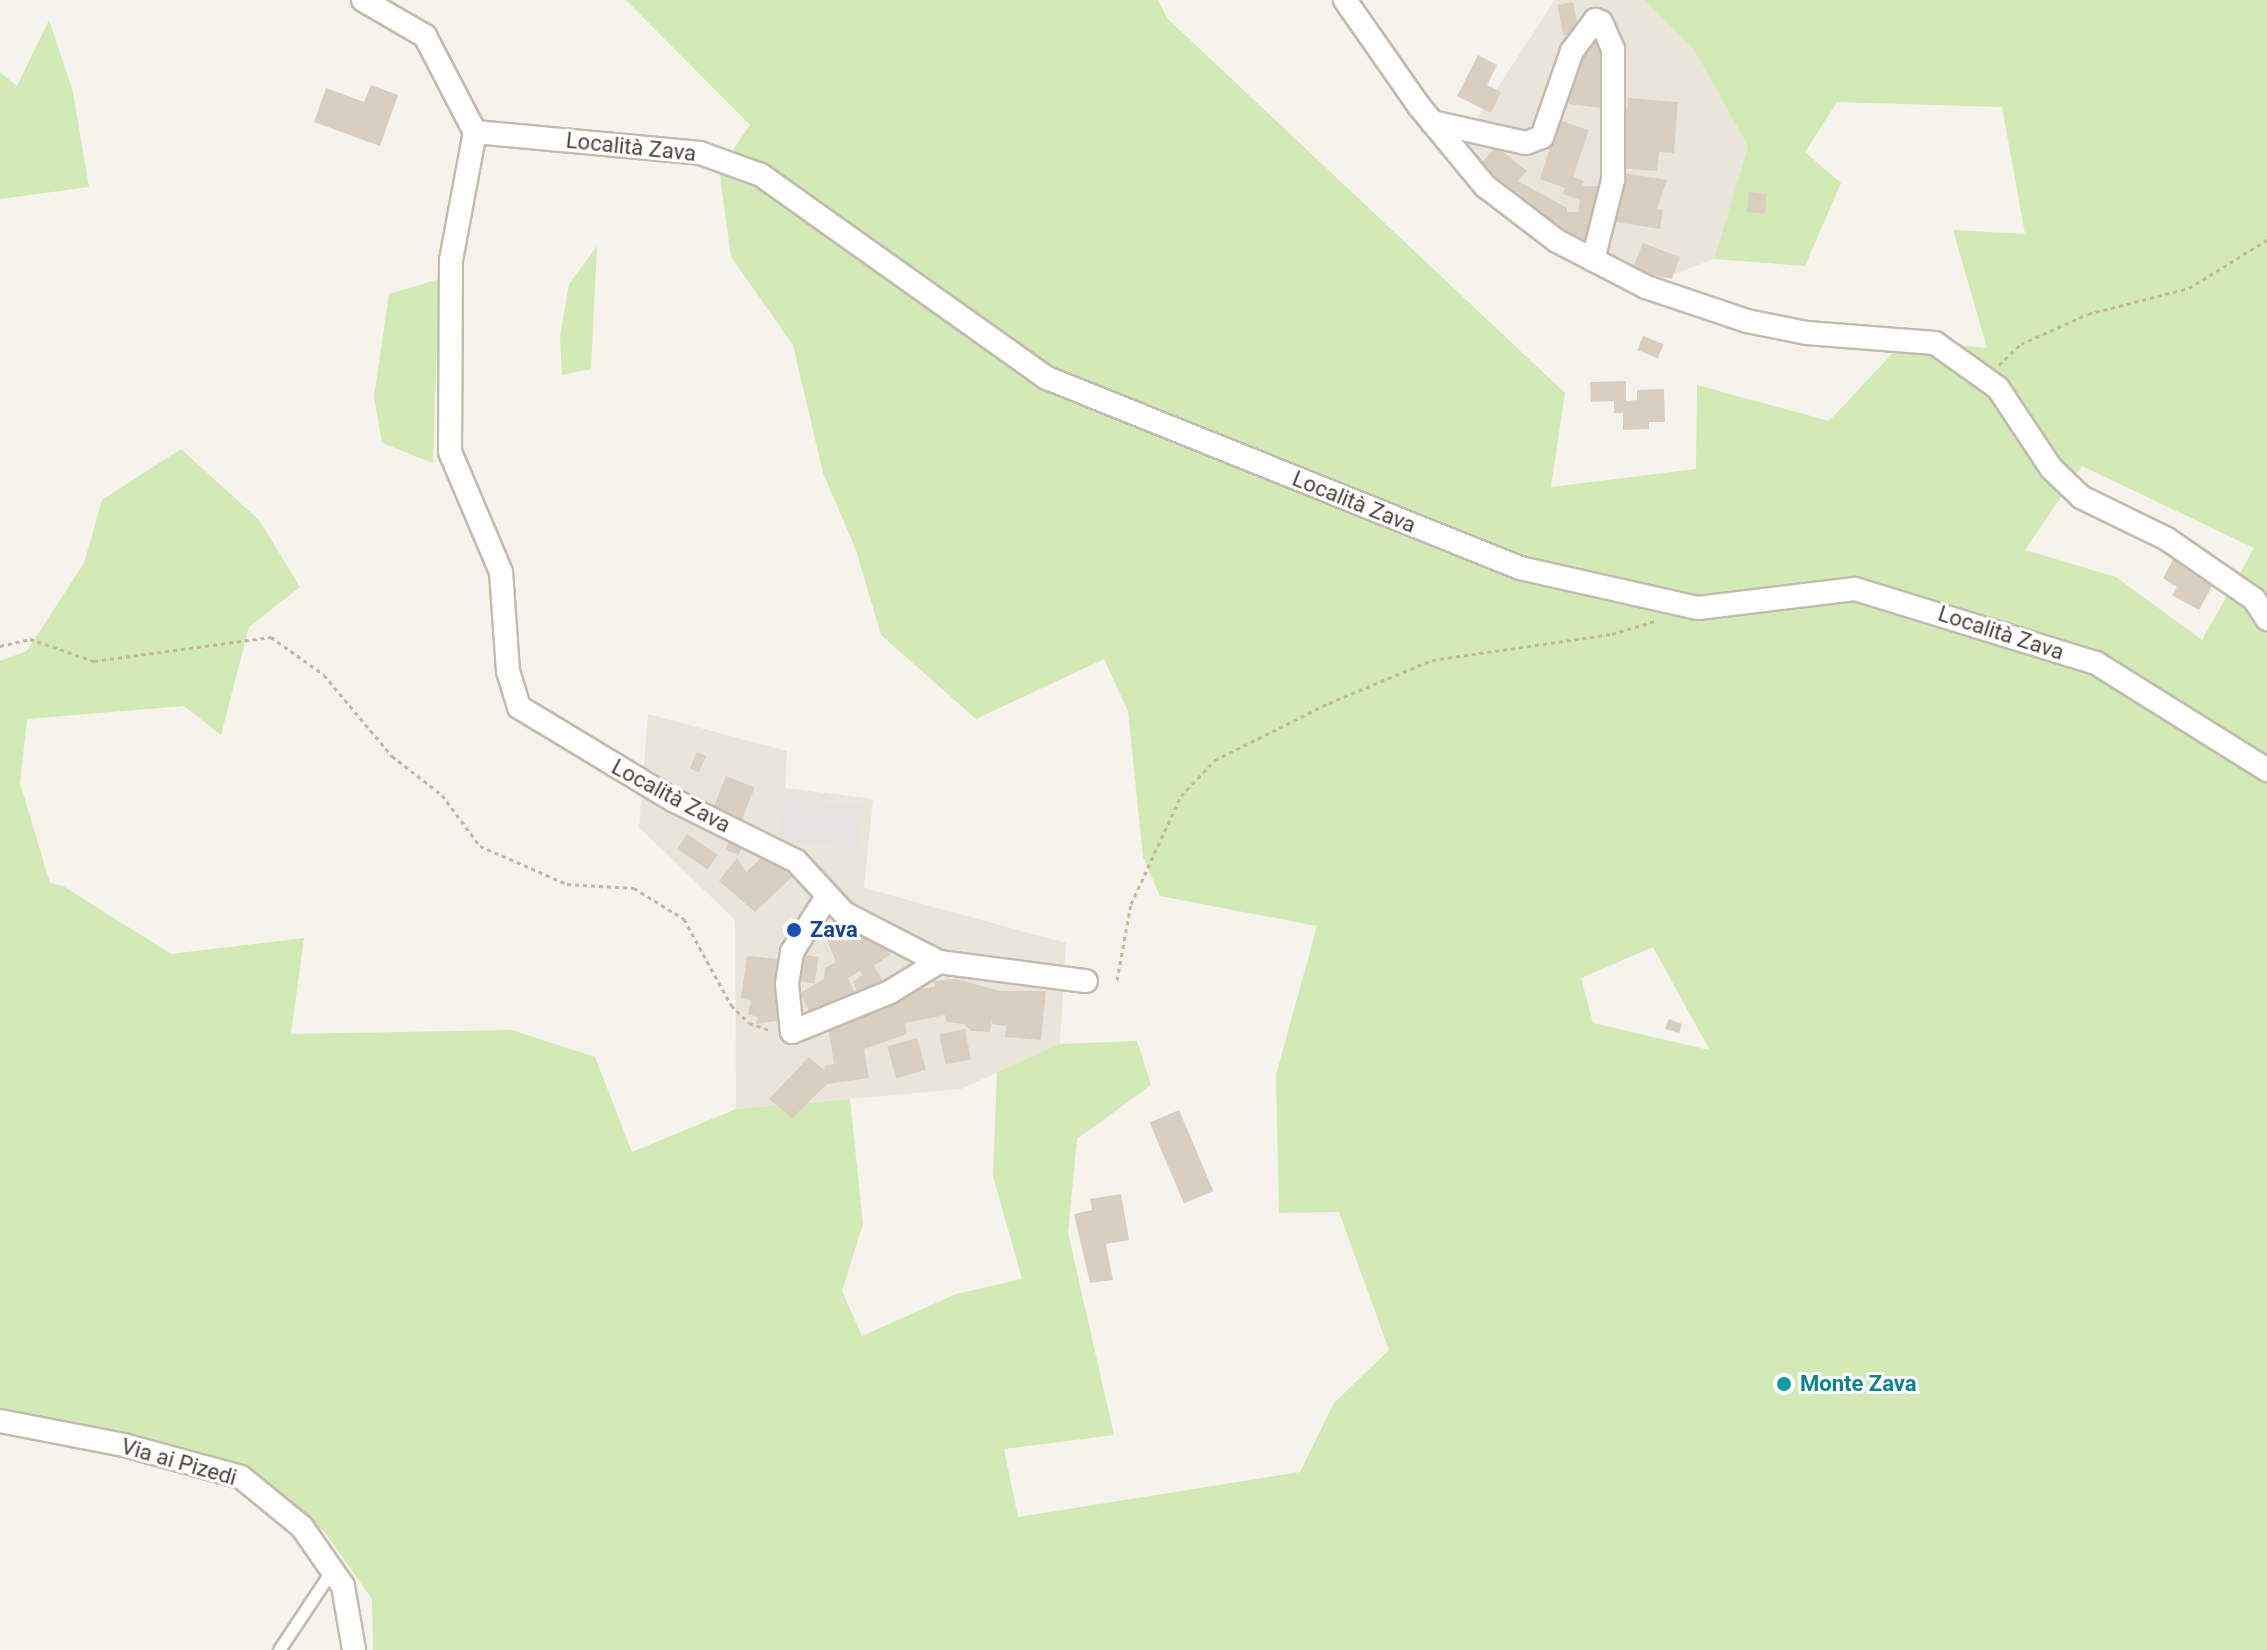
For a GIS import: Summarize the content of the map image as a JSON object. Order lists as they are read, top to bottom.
{
  "streets": {
    "street": ["Località Zava", "Via ai Pizedi"]
  },
  "places": ["Zava", "Monte Zava"]
}
